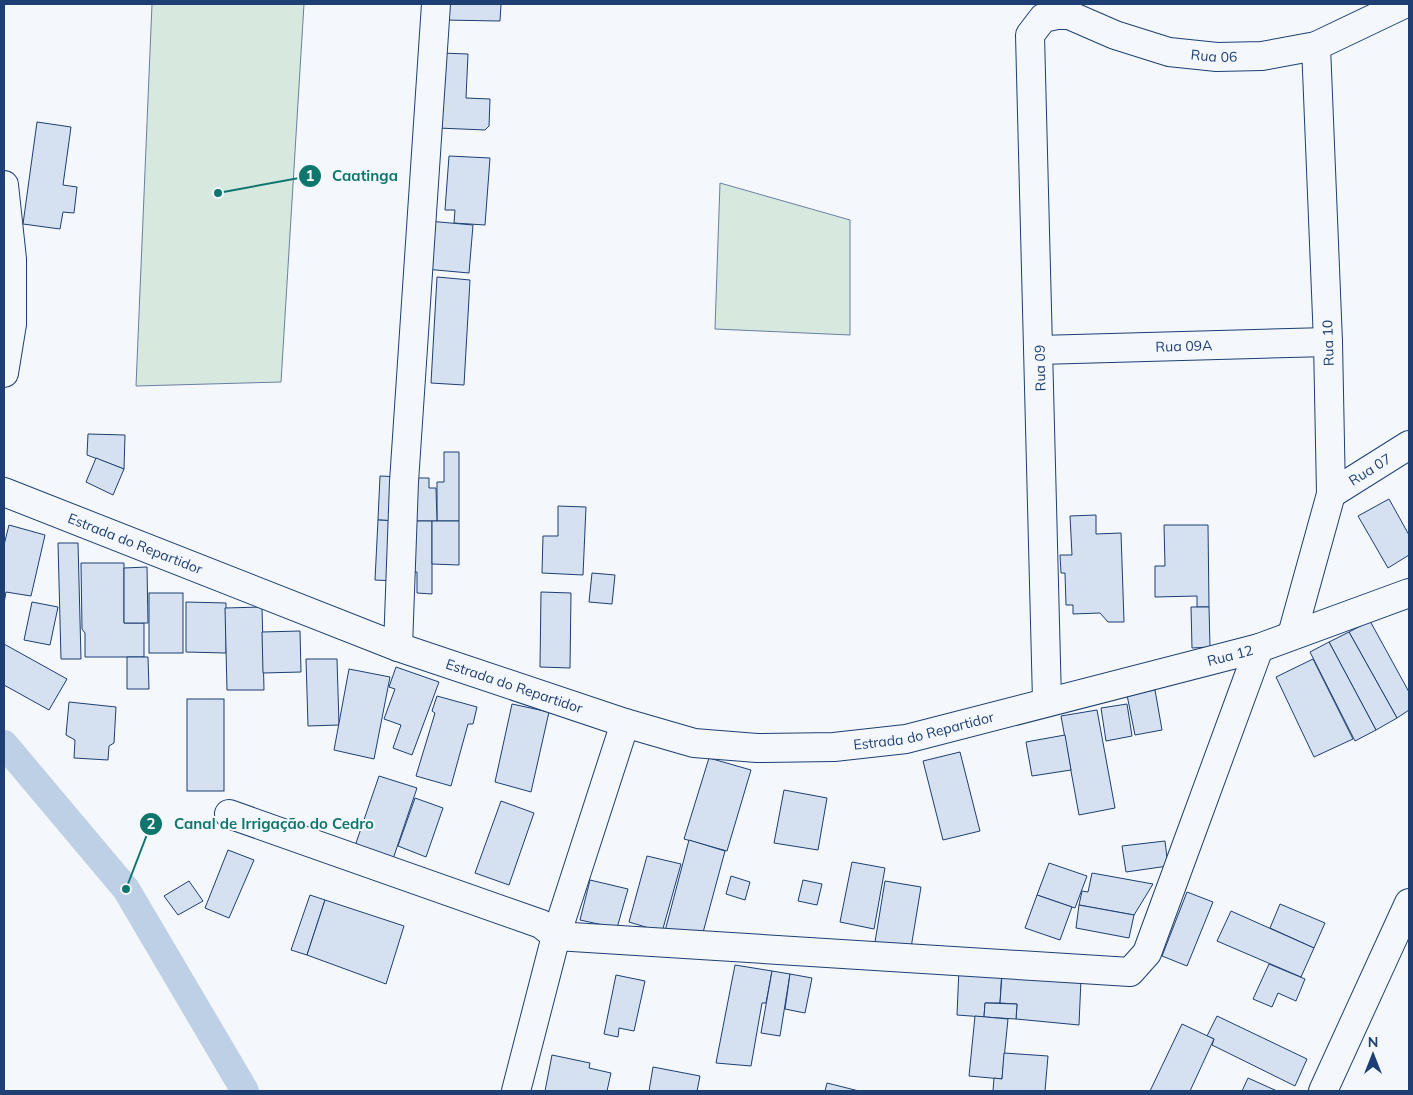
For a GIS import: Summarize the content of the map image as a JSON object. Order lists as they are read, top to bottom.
{
  "streets": {
    "street": [
      "Rua 06",
      "Rua 10",
      "Rua 09A",
      "Rua 09",
      "Rua 07",
      "Estrada do Repartidor",
      "Rua 12"
    ]
  },
  "crossings": [
    ["Rua 06", "Rua 10"],
    ["Rua 06", "Rua 09"],
    ["Rua 10", "Rua 09A"],
    ["Rua 10", "Rua 07"],
    ["Rua 10", "Rua 12"],
    ["Rua 09A", "Rua 09"],
    ["Rua 09", "Estrada do Repartidor"],
    ["Rua 09", "Rua 12"],
    ["Estrada do Repartidor", "Rua 12"]
  ],
  "places": ["Caatinga", "Canal de Irrigação do Cedro"],
  "north": "top"
}
